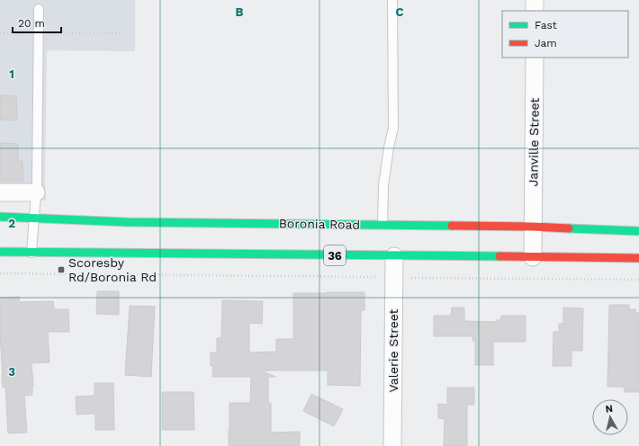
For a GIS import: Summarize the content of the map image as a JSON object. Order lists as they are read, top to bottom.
{
  "streets": {
    "main road": ["Boronia Road", "36"],
    "street": ["Janville Street", "Valerie Street"]
  },
  "crossings": [
    ["Janville Street", "Boronia Road"],
    ["Janville Street", "36"],
    ["36", "Valerie Street"]
  ],
  "places": {
    "transit": ["Scoresby Rd/Boronia Rd"]
  },
  "legend": ["Fast", "Jam"],
  "scale_bar": "20 m",
  "north": "top",
  "grid": {
    "columns": ["B", "C"],
    "rows": ["1", "2", "3"]
  }
}
